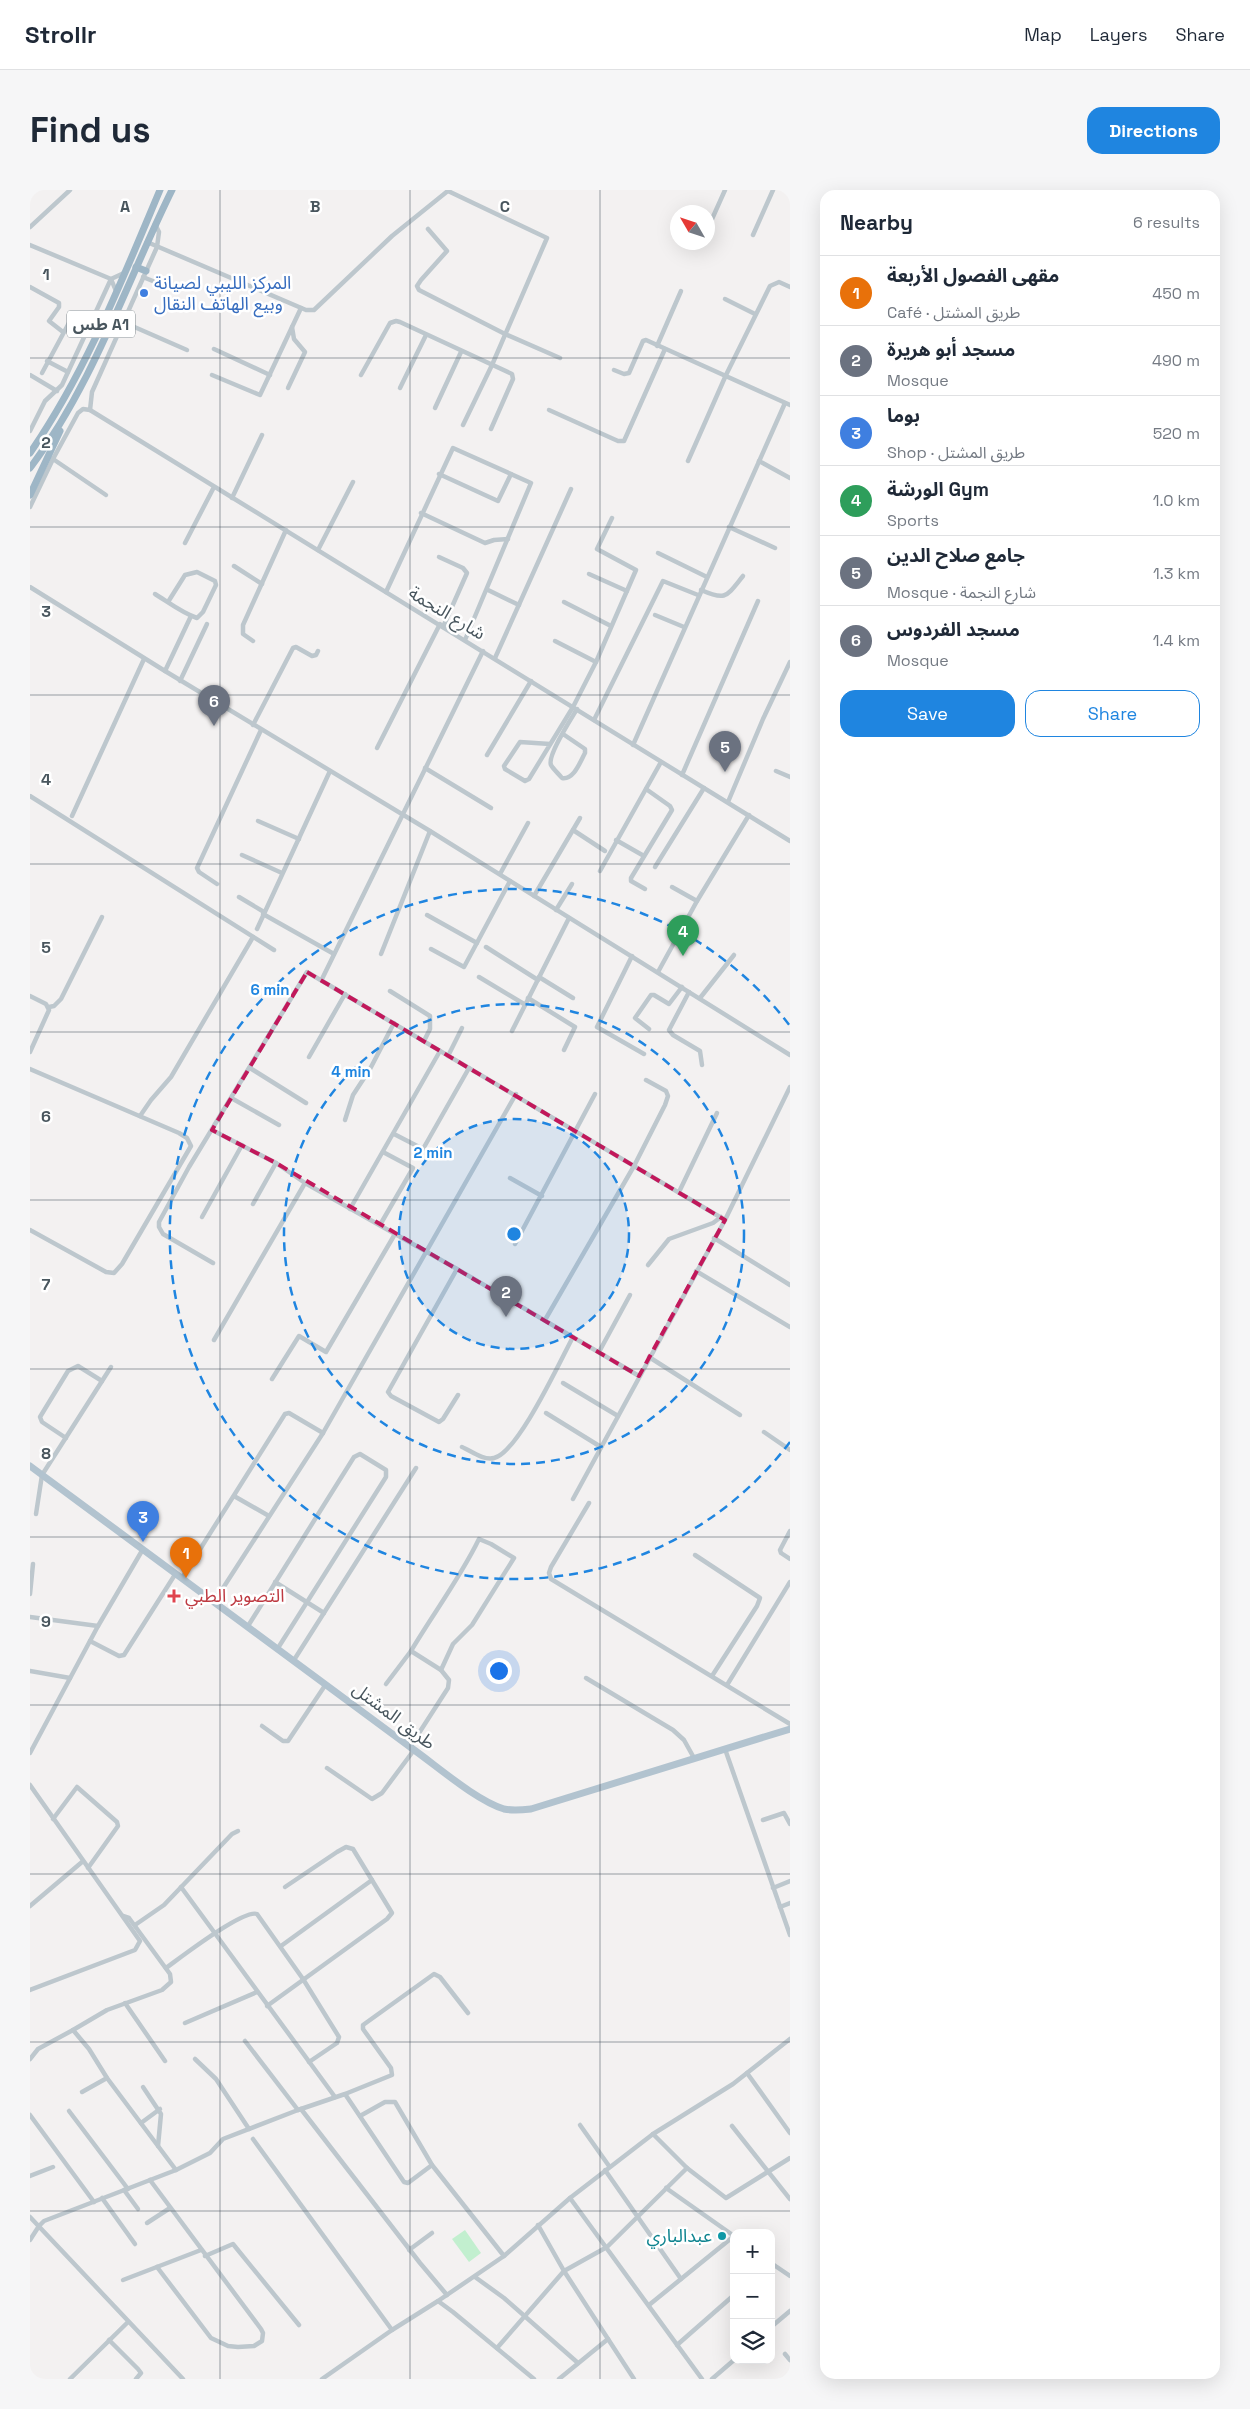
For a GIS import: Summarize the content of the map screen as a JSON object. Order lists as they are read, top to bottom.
{
  "streets": {
    "highway": ["طس A1"],
    "main road": ["طريق المشتل"],
    "street": ["شارع النجمة"]
  },
  "places": {
    "other": ["المركز الليبي لصيانة وبيع الهاتف النقال", "عبدالباري"],
    "health": ["التصوير الطبي"]
  },
  "north": "top left",
  "page": {
    "header": "Strollr",
    "nav": ["Map", "Layers", "Share"],
    "buttons": [
      "Directions",
      ["Save", "Share"]
    ],
    "title": "Find us",
    "heading": ["Nearby", "6 results"],
    "list": [
      {
        "mark": "1",
        "name": "مقهى الفصول الأربعة",
        "note": "Café · طريق المشتل",
        "value": "450 m"
      },
      {
        "mark": "2",
        "name": "مسجد أبو هريرة",
        "note": "Mosque",
        "value": "490 m"
      },
      {
        "mark": "3",
        "name": "بوما",
        "note": "Shop · طريق المشتل",
        "value": "520 m"
      },
      {
        "mark": "4",
        "name": "الورشة Gym",
        "note": "Sports",
        "value": "1.0 km"
      },
      {
        "mark": "5",
        "name": "جامع صلاح الدين",
        "note": "Mosque · شارع النجمة",
        "value": "1.3 km"
      },
      {
        "mark": "6",
        "name": "مسجد الفردوس",
        "note": "Mosque",
        "value": "1.4 km"
      }
    ],
    "pins": [
      "6",
      "5",
      "4",
      "2",
      "3",
      "1"
    ],
    "map_buttons": ["+", "−"]
  },
  "grid": {
    "columns": ["A", "B", "C"],
    "rows": [
      "1",
      "2",
      "3",
      "4",
      "5",
      "6",
      "7",
      "8",
      "9"
    ]
  },
  "rings": ["6 min", "4 min", "2 min"]
}
